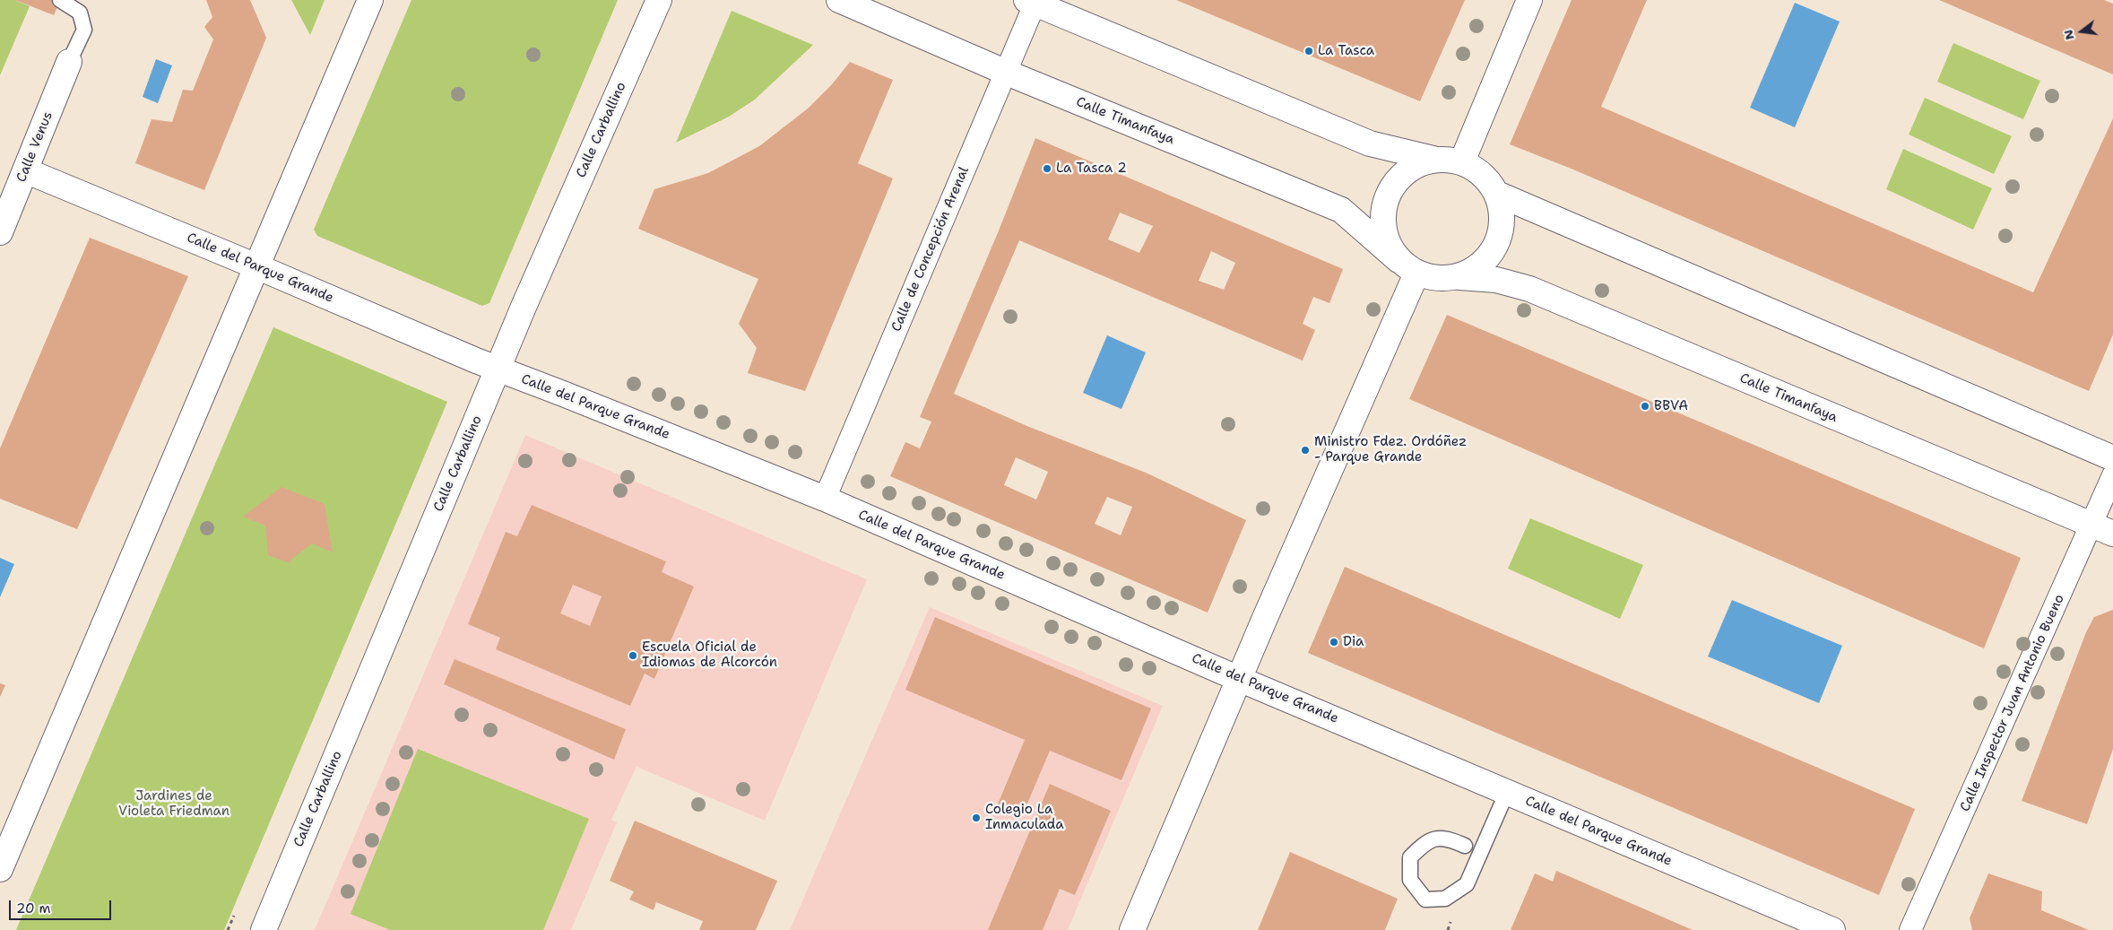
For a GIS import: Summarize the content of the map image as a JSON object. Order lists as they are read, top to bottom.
{
  "streets": {
    "street": [
      "Calle Timanfaya",
      "Calle Carballino",
      "Calle Venus",
      "Calle de Concepción Arenal",
      "Calle del Parque Grande",
      "Calle Inspector Juan Antonio Bueno"
    ]
  },
  "crossings": [
    ["Calle Timanfaya", "Calle de Concepción Arenal"],
    ["Calle Timanfaya", "Calle Inspector Juan Antonio Bueno"],
    ["Calle Carballino", "Calle del Parque Grande"],
    ["Calle Venus", "Calle del Parque Grande"],
    ["Calle de Concepción Arenal", "Calle del Parque Grande"]
  ],
  "parks": ["Jardines de Violeta Friedman"],
  "places": [
    "La Tasca",
    "La Tasca 2",
    "BBVA",
    "Ministro Fdez. Ordóñez - Parque Grande",
    "Dia",
    "Escuela Oficial de Idiomas de Alcorcón",
    "Colegio La Inmaculada"
  ],
  "scale_bar": "20 m",
  "north": "left"
}
